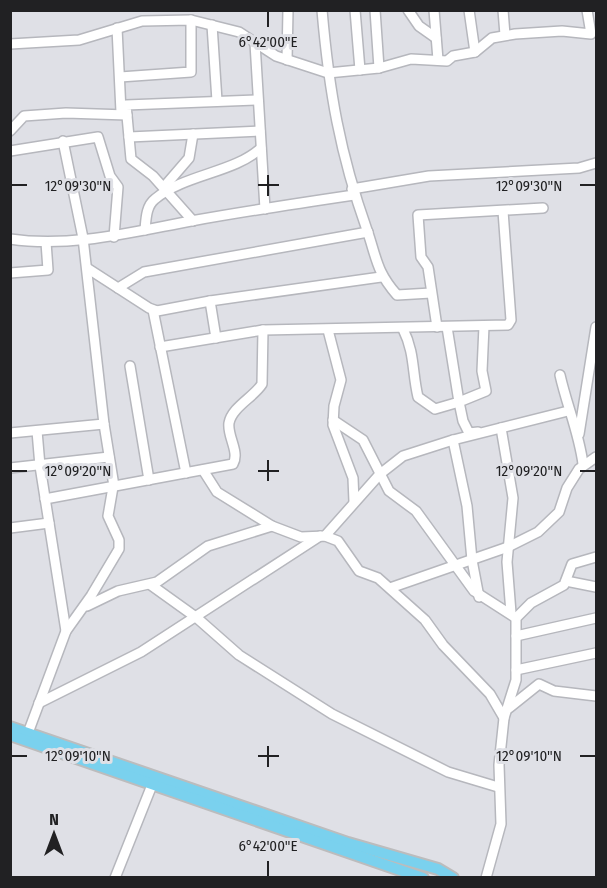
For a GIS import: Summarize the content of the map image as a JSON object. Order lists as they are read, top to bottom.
{
  "north": "top",
  "coordinates": [
    "6°42'00\"E",
    "12°09'30\"N",
    "12°09'20\"N",
    "12°09'10\"N"
  ]
}
